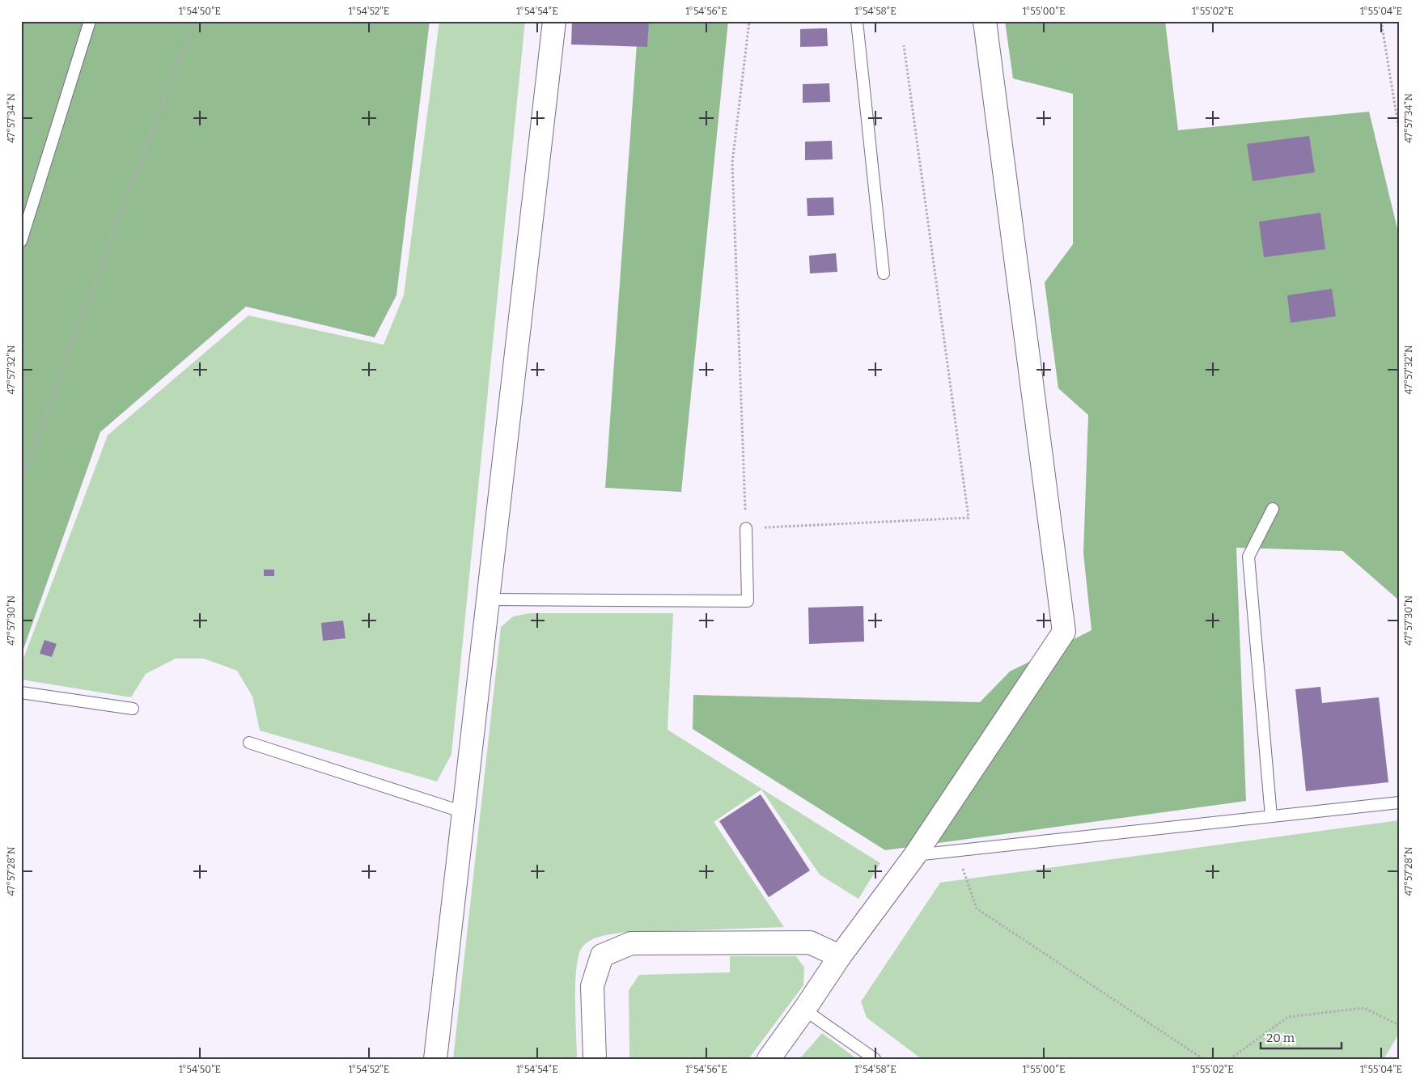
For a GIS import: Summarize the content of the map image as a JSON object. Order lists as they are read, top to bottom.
{
  "scale_bar": "20 m",
  "coordinates": [
    "1°54'50\"E",
    "1°54'52\"E",
    "1°54'54\"E",
    "1°54'56\"E",
    "1°54'58\"E",
    "1°55'00\"E",
    "1°55'02\"E",
    "1°55'04\"E",
    "47°57'34\"N",
    "47°57'32\"N",
    "47°57'30\"N",
    "47°57'28\"N"
  ]
}
